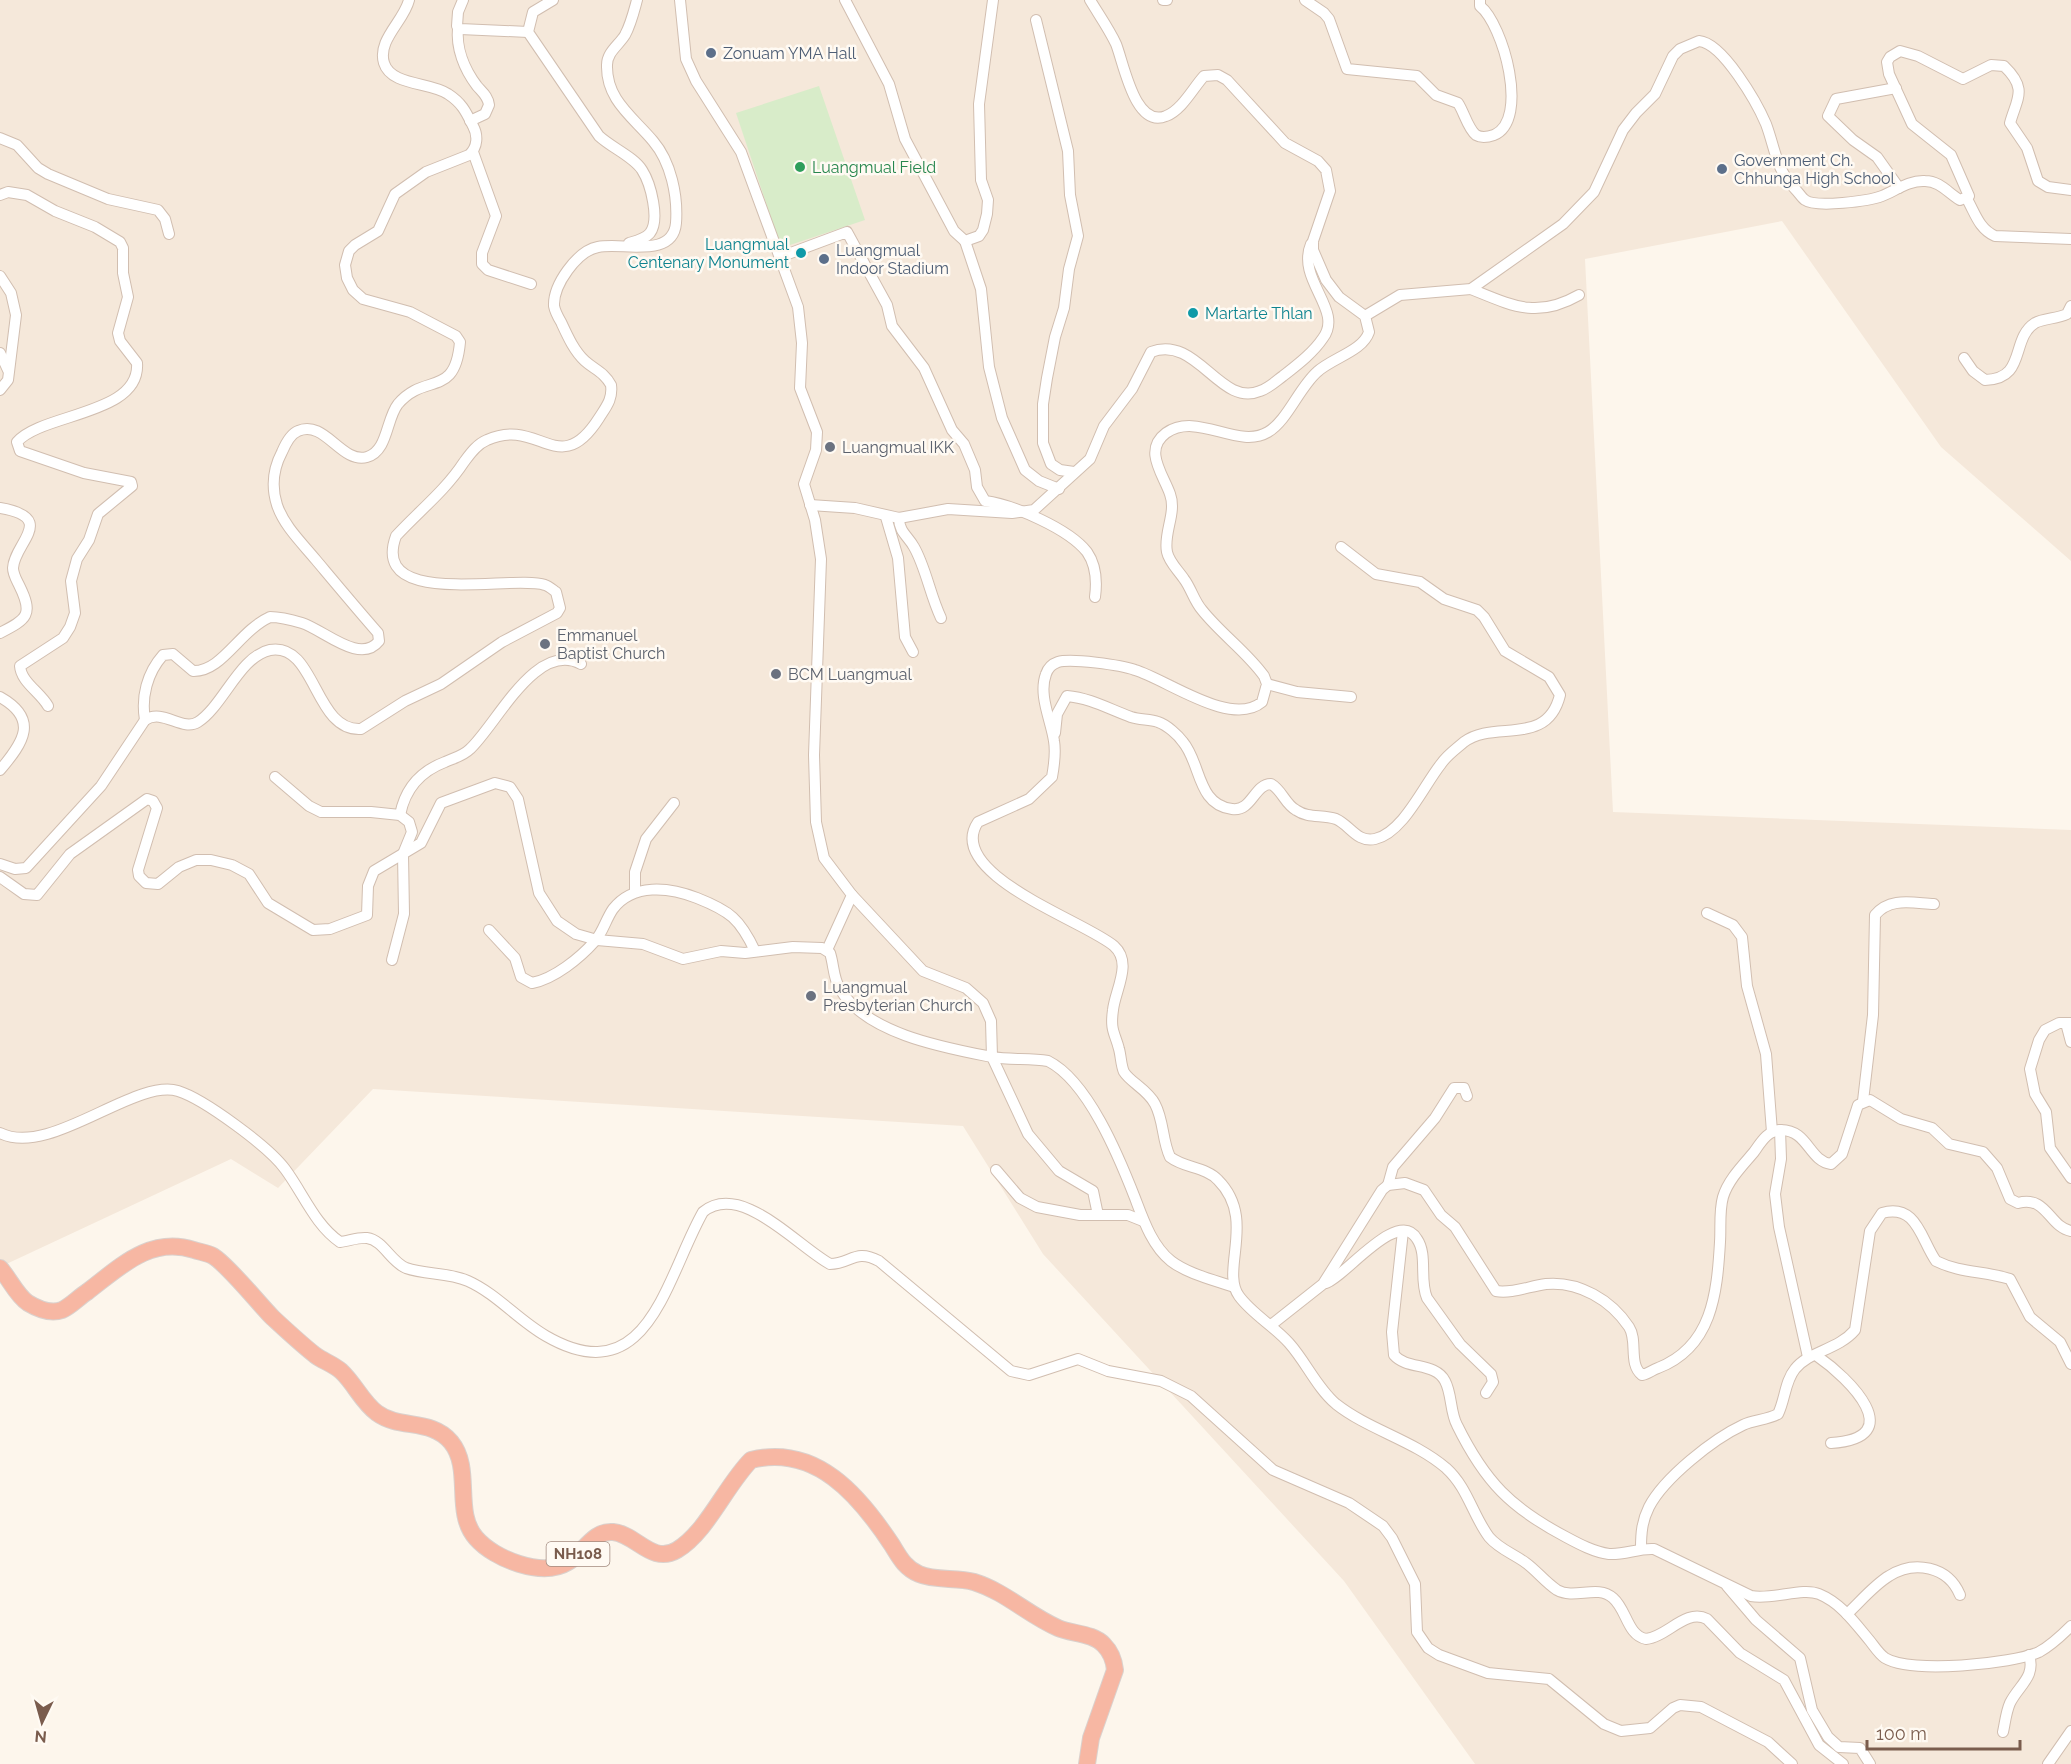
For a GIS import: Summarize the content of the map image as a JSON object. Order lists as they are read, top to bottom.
{
  "streets": {
    "highway": ["NH108"]
  },
  "places": [
    "Zonuam YMA Hall",
    "Luangmual Field",
    "Government Ch. Chhunga High School",
    "Luangmual Centenary Monument",
    "Luangmual Indoor Stadium",
    "Martarte Thlan",
    "Luangmual IKK",
    "Emmanuel Baptist Church",
    "BCM Luangmual",
    "Luangmual Presbyterian Church"
  ],
  "scale_bar": "100 m",
  "north": "bottom"
}
